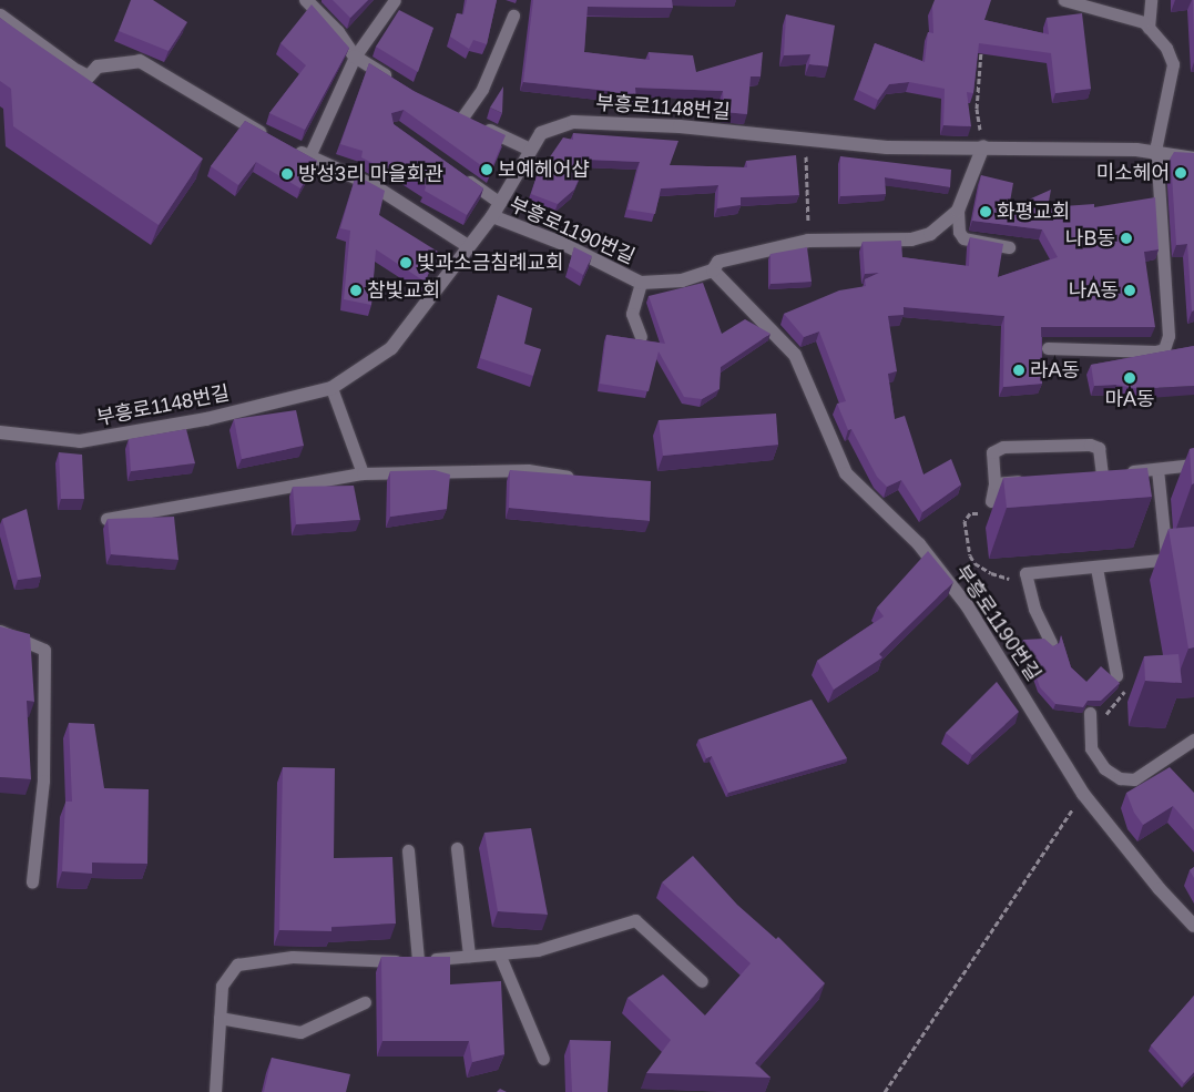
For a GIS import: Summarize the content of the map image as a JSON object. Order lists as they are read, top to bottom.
{
  "streets": {
    "street": ["부흥로1148번길", "부흥로1190번길"]
  },
  "crossings": [
    ["부흥로1148번길", "부흥로1190번길"]
  ],
  "places": [
    "보예헤어샵",
    "미소헤어",
    "방성3리 마을회관",
    "화평교회",
    "나B동",
    "빛과소금침례교회",
    "참빛교회",
    "나A동",
    "라A동",
    "마A동"
  ]
}
